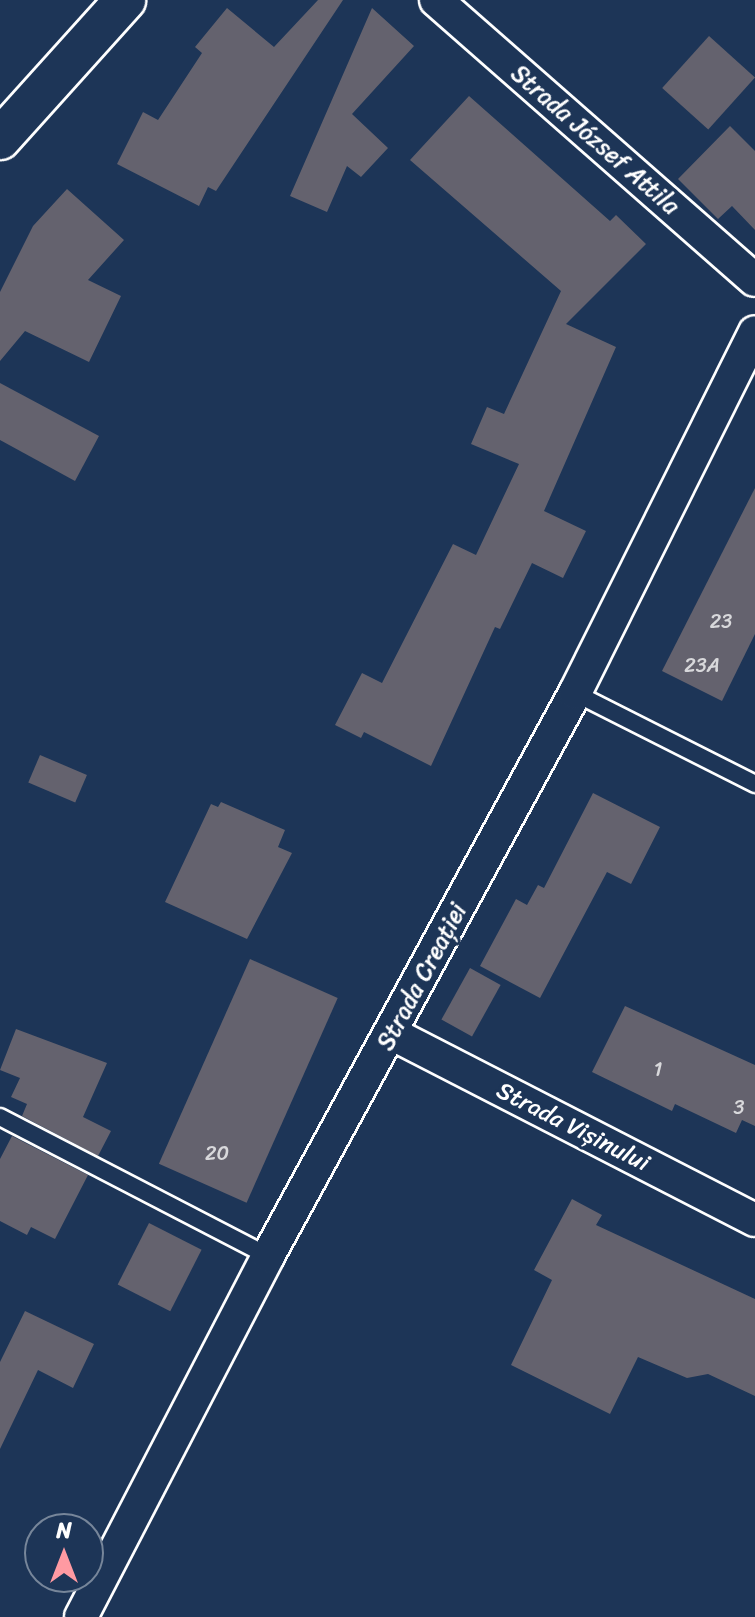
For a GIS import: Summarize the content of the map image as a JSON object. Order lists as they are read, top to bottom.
{
  "streets": {
    "street": ["Strada József Attila", "Strada Creației", "Strada Vișinului"]
  },
  "crossings": [
    ["Strada Creației", "Strada Vișinului"]
  ],
  "house_numbers": [
    "23",
    "23A",
    "1",
    "3",
    "20"
  ],
  "north": "top"
}
